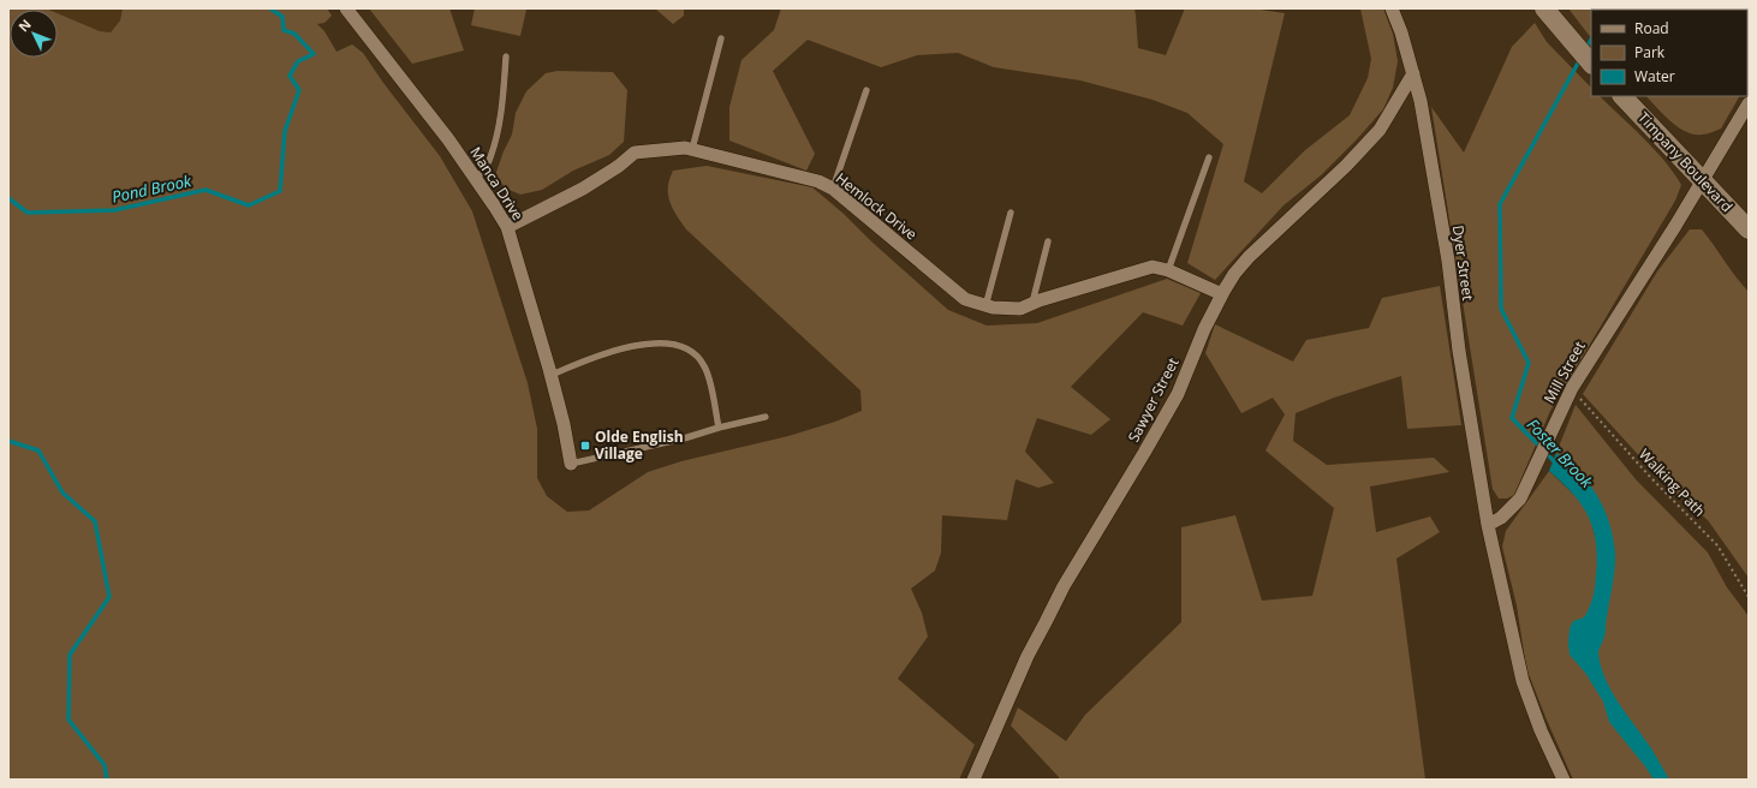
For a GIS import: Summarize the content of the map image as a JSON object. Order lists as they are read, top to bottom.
{
  "streets": {
    "main road": ["Timpany Boulevard"],
    "street": [
      "Manca Drive",
      "Hemlock Drive",
      "Dyer Street",
      "Mill Street",
      "Sawyer Street"
    ],
    "path": ["Walking Path"]
  },
  "crossings": [
    ["Timpany Boulevard", "Mill Street"],
    ["Manca Drive", "Hemlock Drive"],
    ["Hemlock Drive", "Sawyer Street"],
    ["Dyer Street", "Mill Street"],
    ["Dyer Street", "Sawyer Street"],
    ["Mill Street", "Walking Path"]
  ],
  "water": ["Pond Brook", "Foster Brook"],
  "places": {
    "transit": ["Olde English Village"]
  },
  "legend": ["Road", "Park", "Water"],
  "north": "top left"
}
